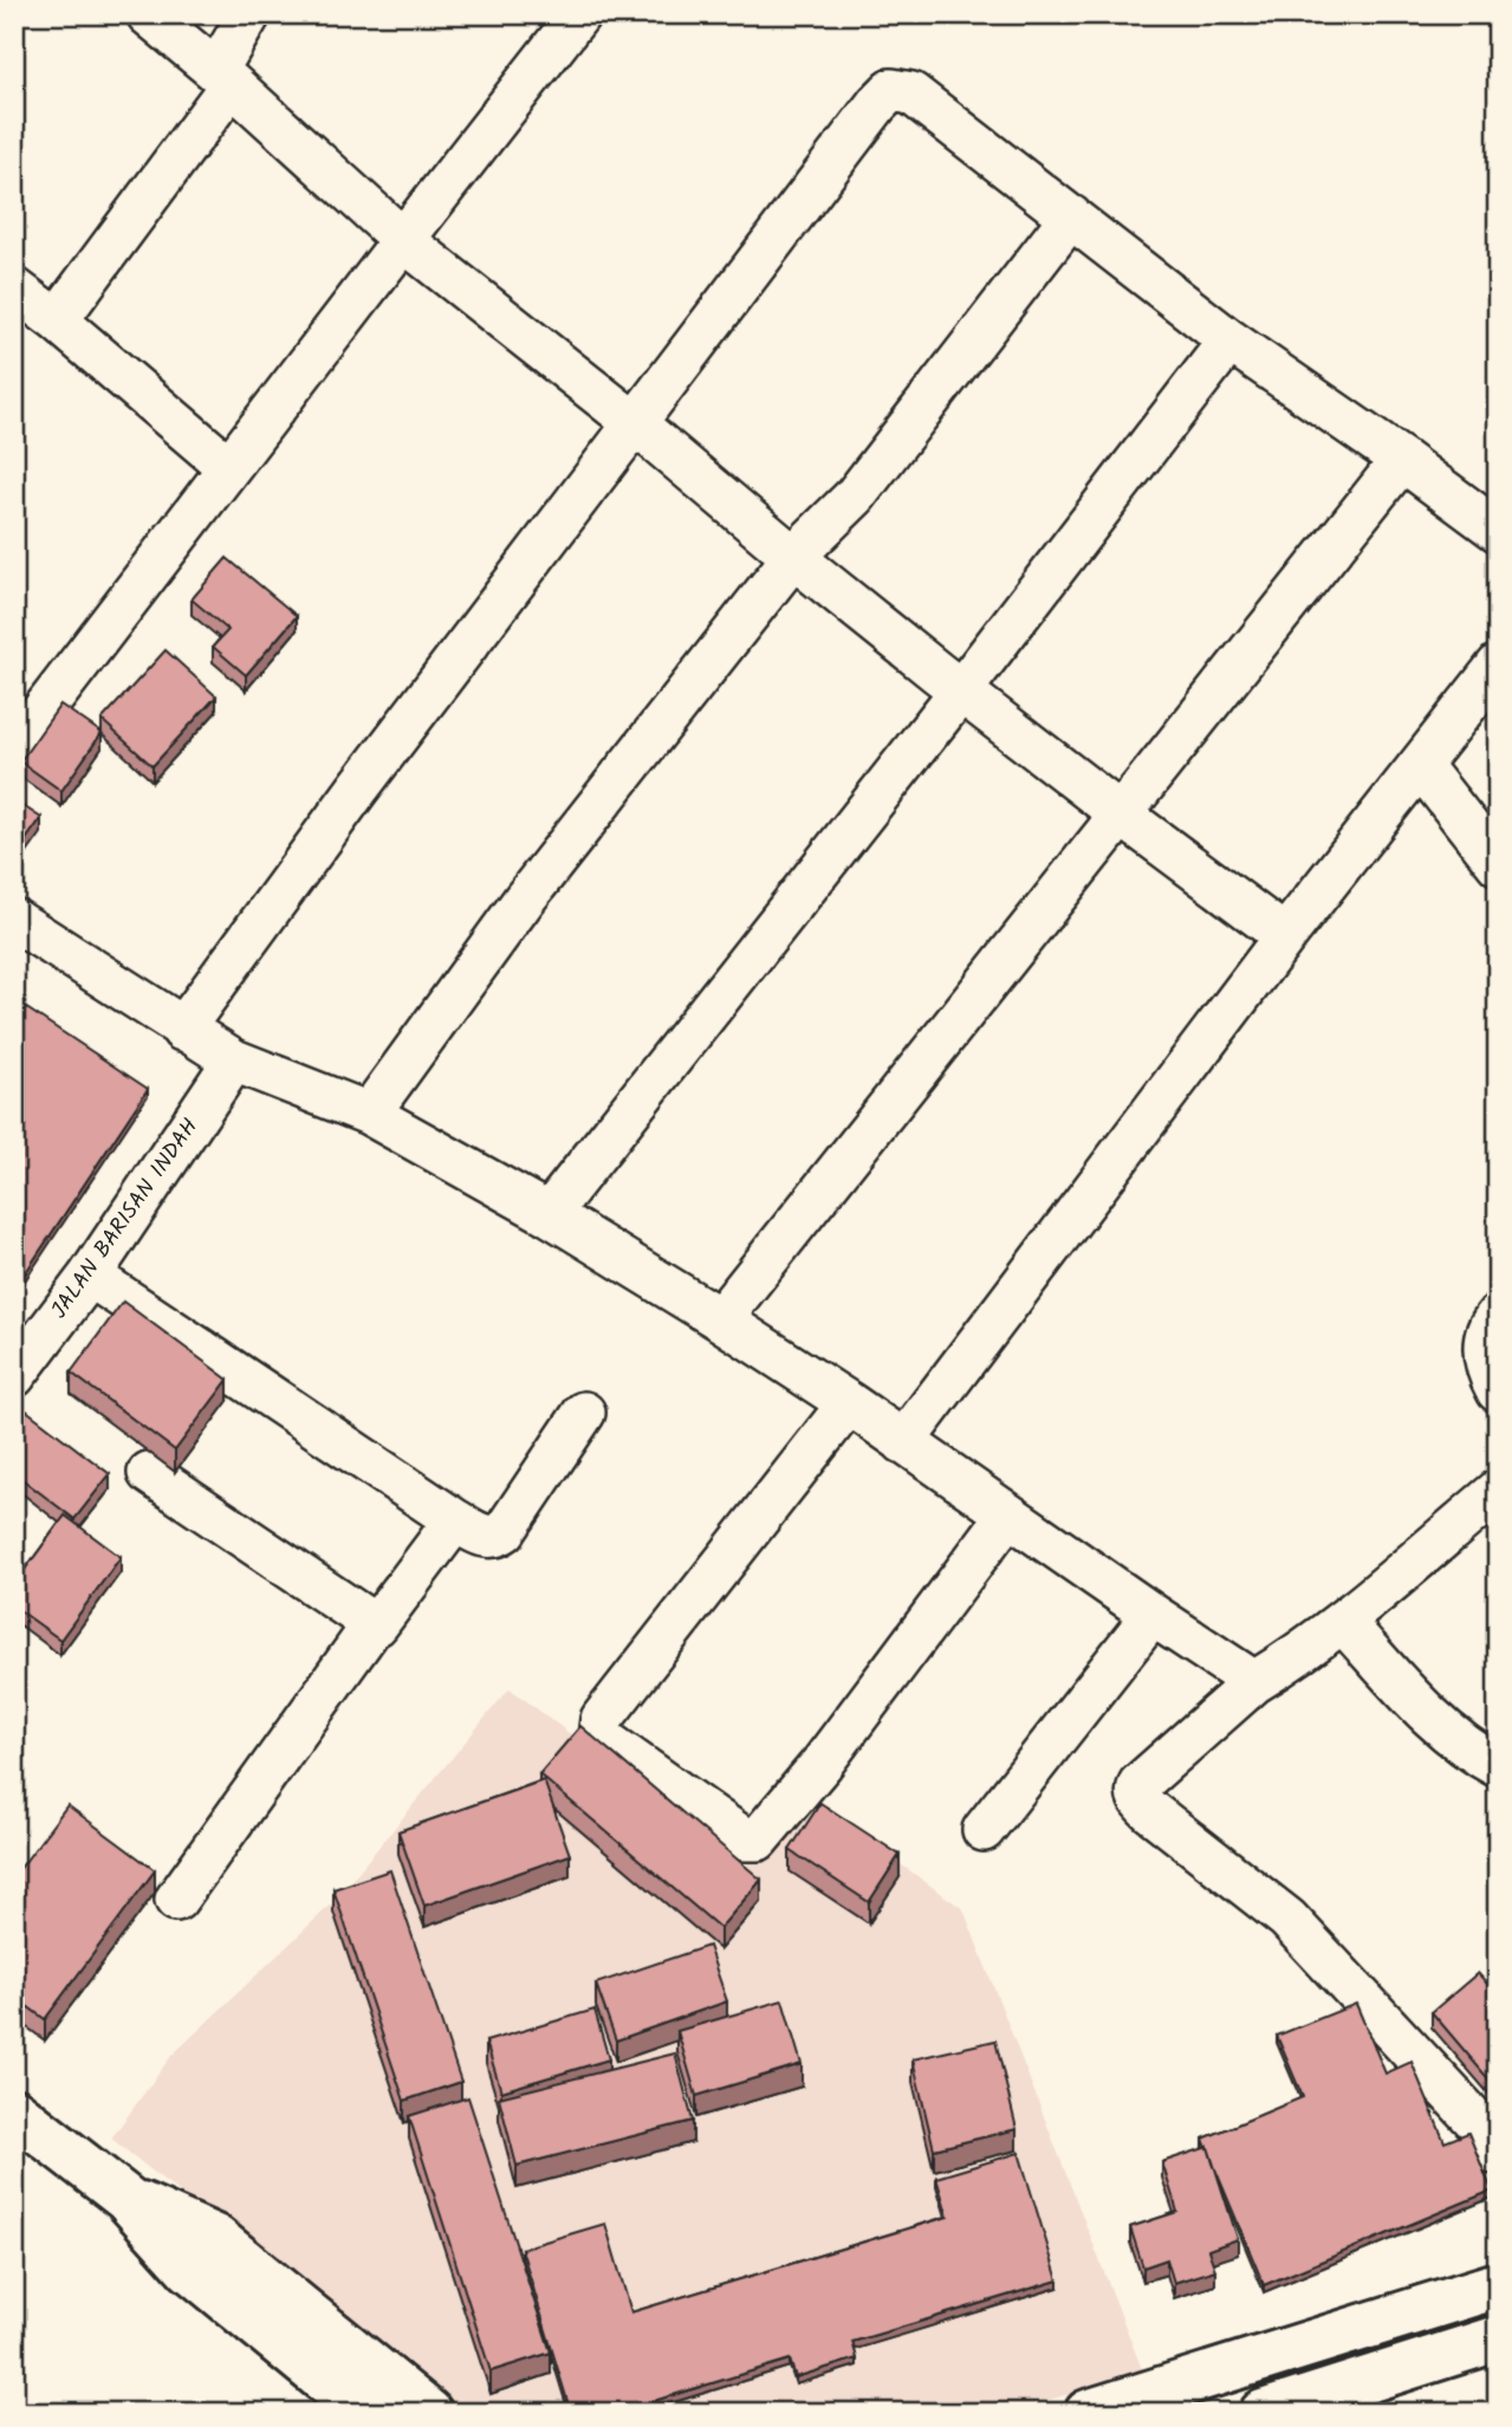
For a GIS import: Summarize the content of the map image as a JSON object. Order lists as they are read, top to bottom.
{
  "streets": {
    "street": ["JALAN BARISAN INDAH"]
  }
}
